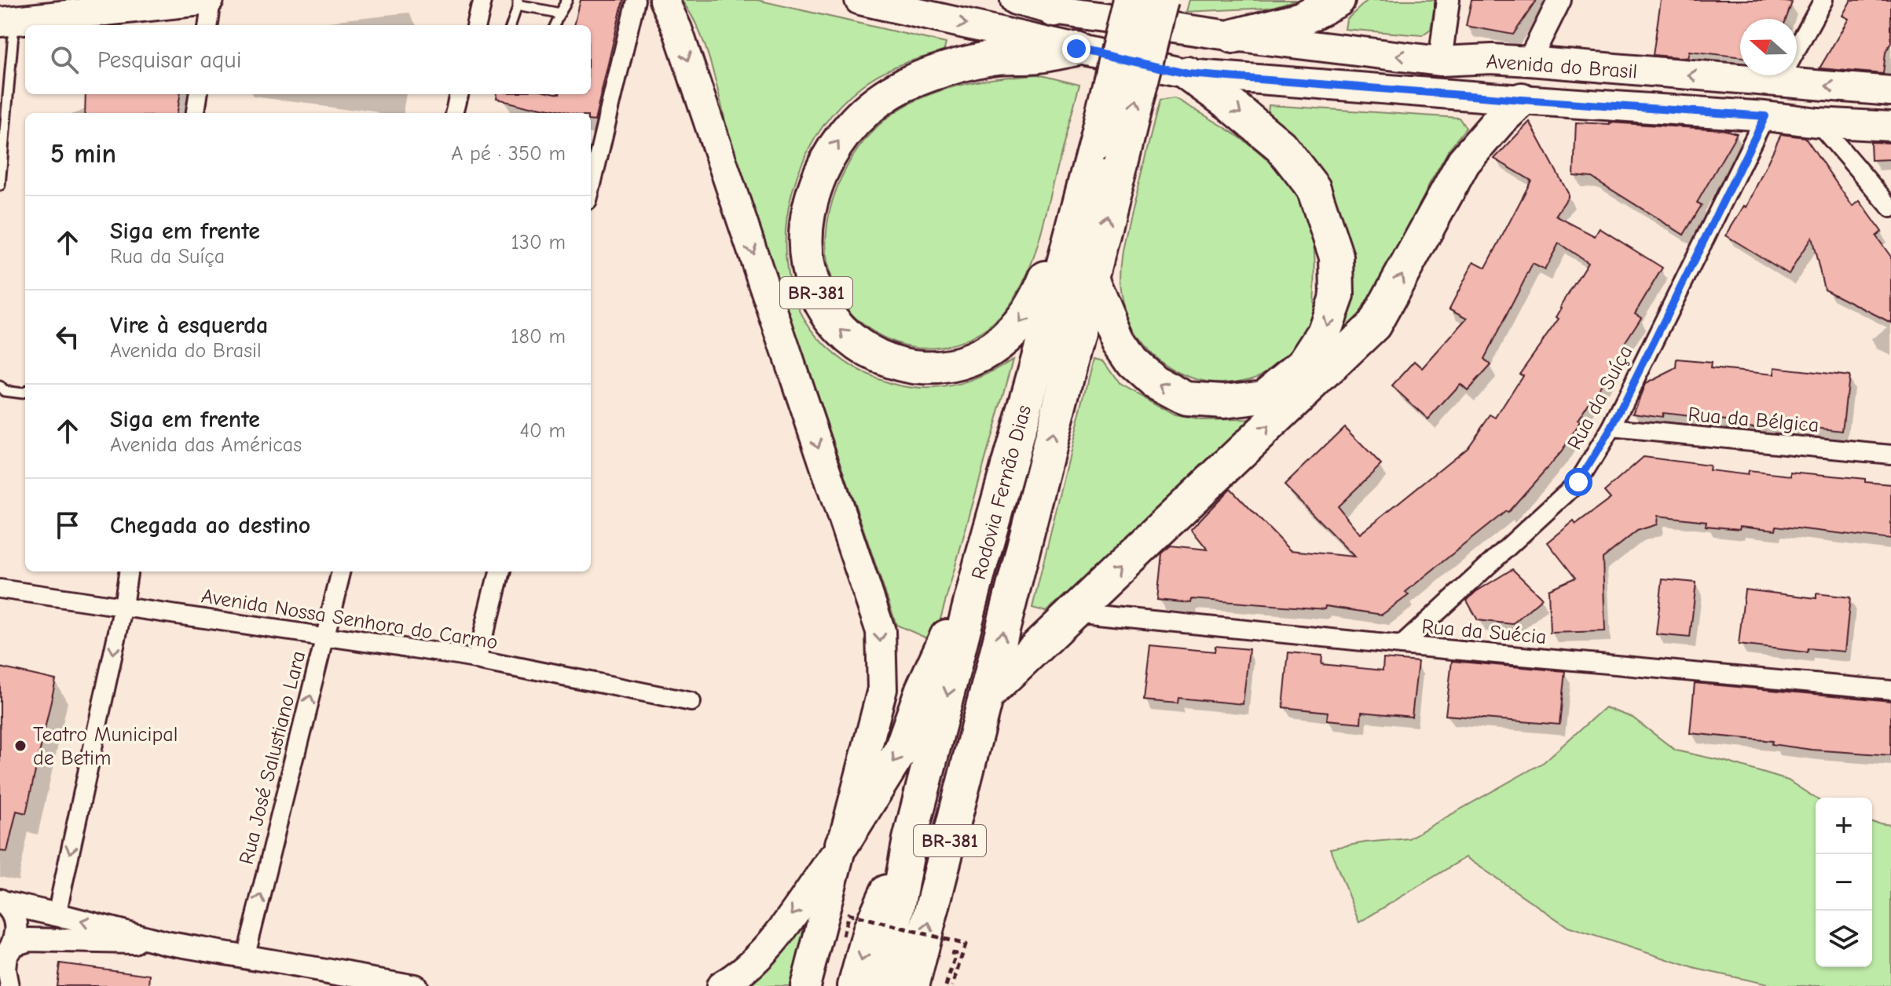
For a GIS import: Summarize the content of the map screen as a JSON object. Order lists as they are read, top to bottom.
{
  "streets": {
    "highway": ["BR-381", "Rodovia Fernão Dias"],
    "main road": ["Avenida do Brasil"],
    "street": [
      "Rua da Suíça",
      "Rua da Bélgica",
      "Avenida Nossa Senhora do Carmo",
      "Rua da Suécia",
      "Rua José Salustiano Lara"
    ]
  },
  "crossings": [
    ["Avenida do Brasil", "BR-381"],
    ["Avenida do Brasil", "Rua da Suíça"],
    ["BR-381", "Rodovia Fernão Dias"],
    ["Rua da Suíça", "Rua da Bélgica"],
    ["Rua da Suíça", "Rua da Suécia"],
    ["Avenida Nossa Senhora do Carmo", "Rua José Salustiano Lara"]
  ],
  "one_way": ["Rua José Salustiano Lara"],
  "places": ["Teatro Municipal de Betim"],
  "north": "left",
  "page": {
    "search": "Pesquisar aqui",
    "heading": ["5 min", "A pé · 350 m"],
    "list": [
      ["Siga em frente", "Rua da Suíça", "130 m"],
      ["Vire à esquerda", "Avenida do Brasil", "180 m"],
      ["Siga em frente", "Avenida das Américas", "40 m"],
      "Chegada ao destino"
    ],
    "map_buttons": ["+", "−"]
  }
}
